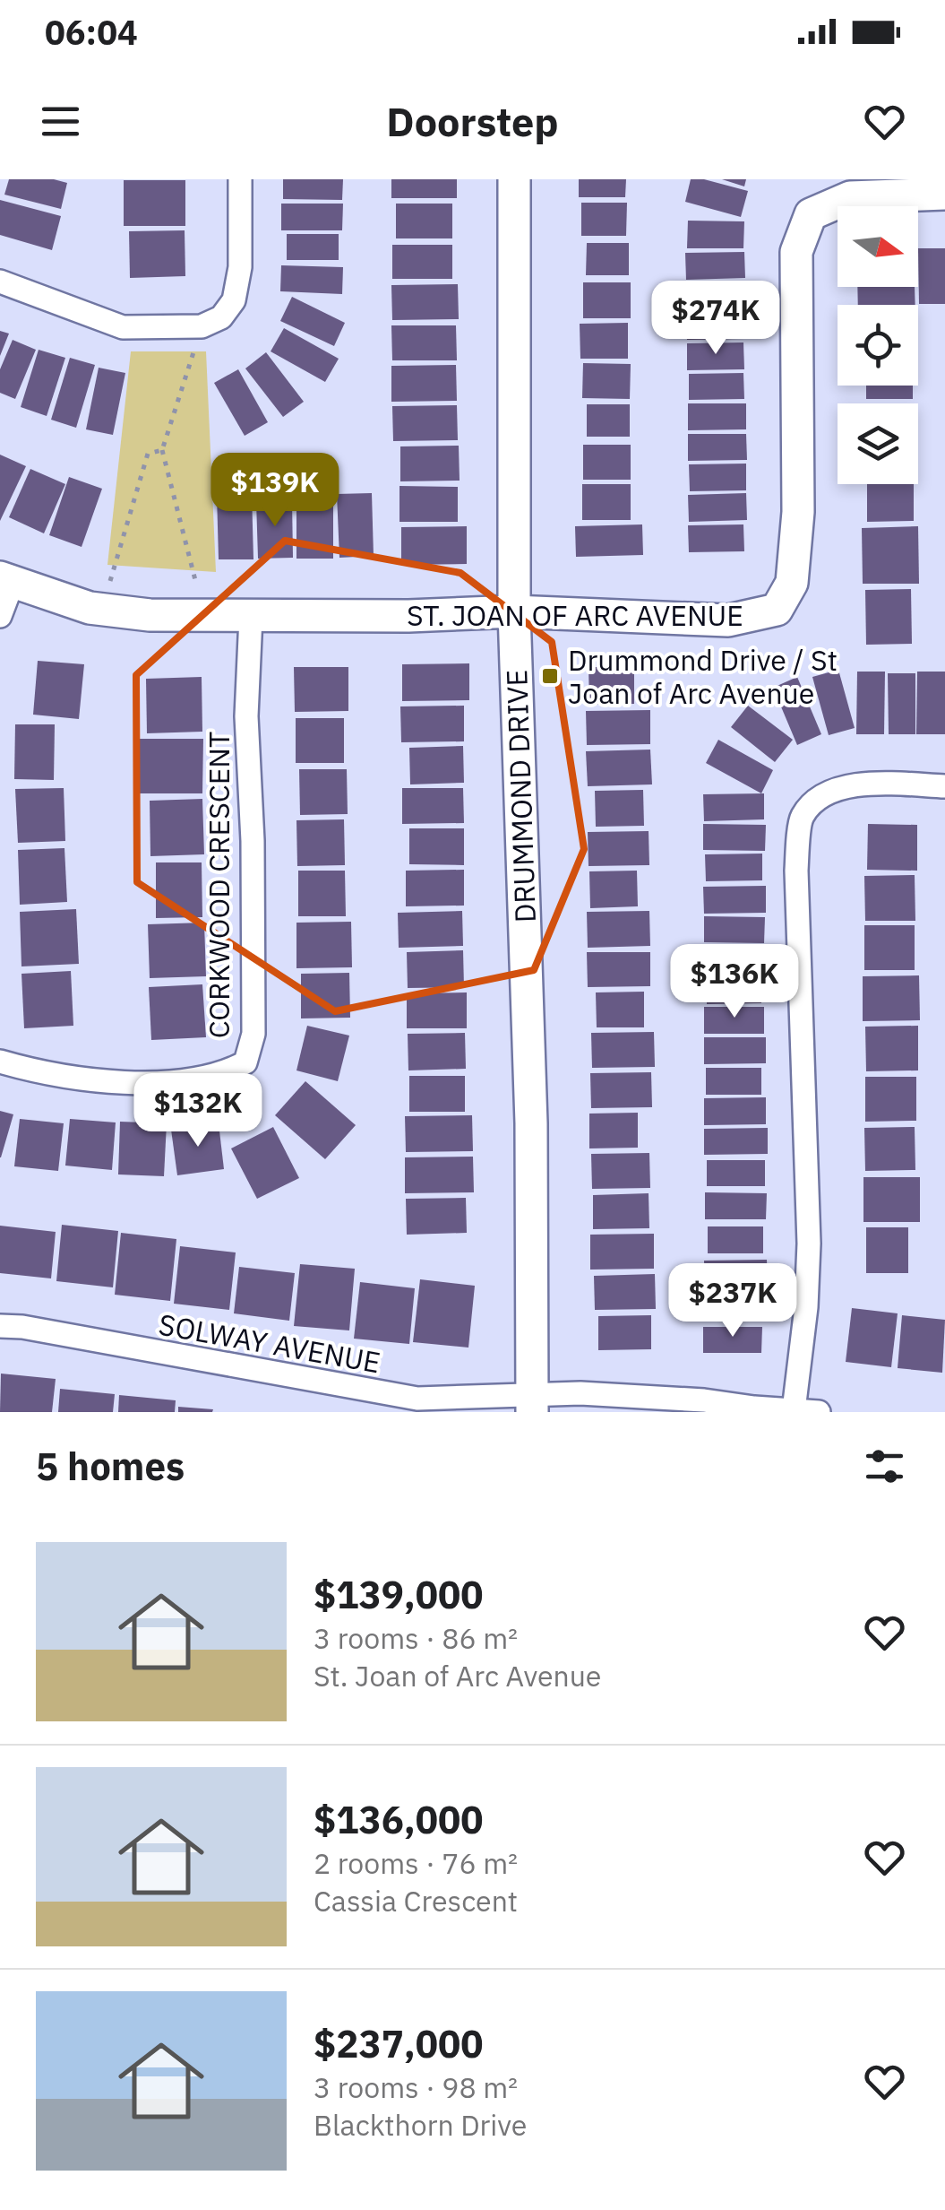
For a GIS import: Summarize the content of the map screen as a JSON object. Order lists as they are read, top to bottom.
{
  "streets": {
    "street": [
      "ST. JOAN OF ARC AVENUE",
      "DRUMMOND DRIVE",
      "CORKWOOD CRESCENT",
      "SOLWAY AVENUE"
    ]
  },
  "crossings": [
    ["ST. JOAN OF ARC AVENUE", "DRUMMOND DRIVE"],
    ["ST. JOAN OF ARC AVENUE", "CORKWOOD CRESCENT"],
    ["DRUMMOND DRIVE", "SOLWAY AVENUE"]
  ],
  "places": {
    "transit": ["Drummond Drive / St Joan of Arc Avenue"]
  },
  "north": "right",
  "page": {
    "status": "06:04",
    "header": "Doorstep",
    "price": [
      "$274K",
      "$139K",
      "$136K",
      "$132K",
      "$237K"
    ],
    "heading": "5 homes",
    "list": [
      {
        "name": "$139,000",
        "note": "3 rooms · 86 m² · St. Joan of Arc Avenue"
      },
      {
        "name": "$136,000",
        "note": "2 rooms · 76 m² · Cassia Crescent"
      },
      {
        "name": "$237,000",
        "note": "3 rooms · 98 m² · Blackthorn Drive"
      }
    ]
  }
}
